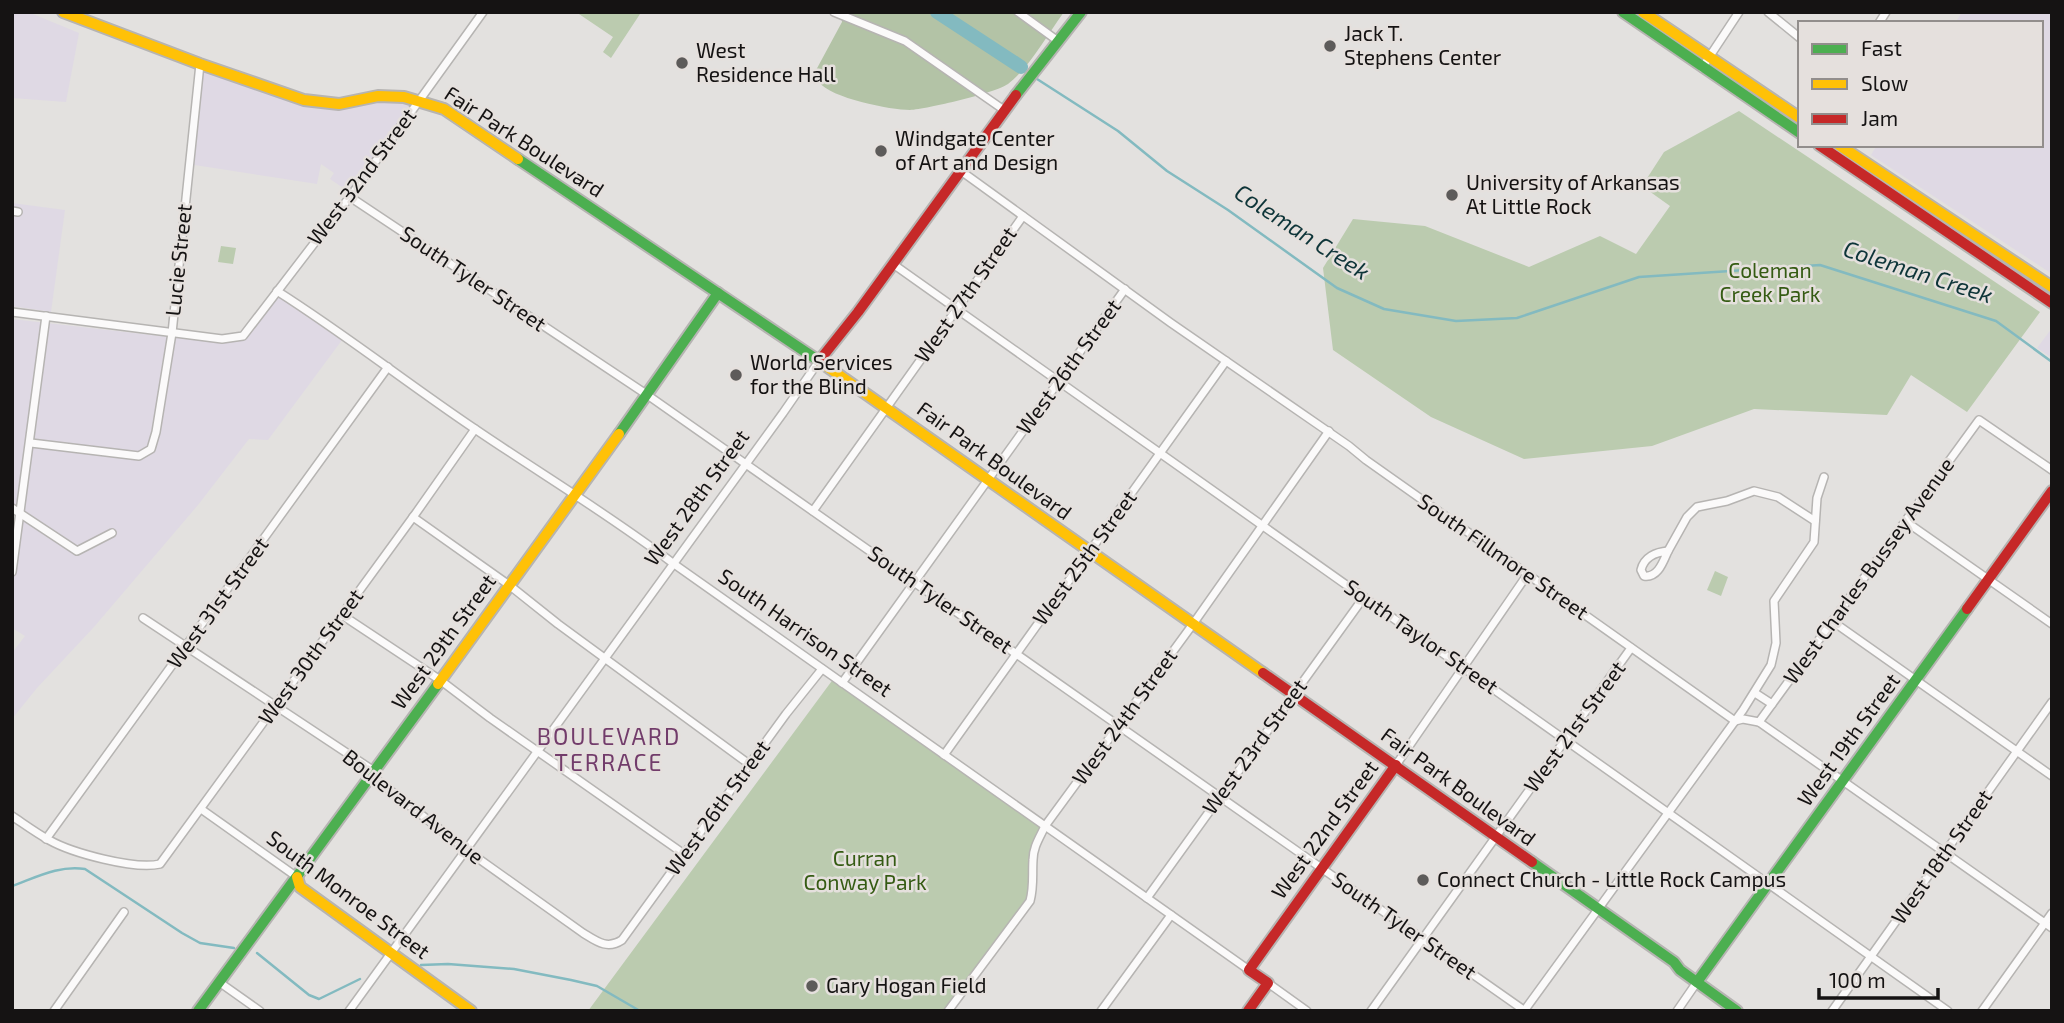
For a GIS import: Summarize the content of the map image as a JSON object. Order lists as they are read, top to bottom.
{
  "streets": {
    "street": [
      "Fair Park Boulevard",
      "West 32nd Street",
      "Lucie Street",
      "South Tyler Street",
      "West 27th Street",
      "West 26th Street",
      "West 28th Street",
      "South Fillmore Street",
      "West 25th Street",
      "West Charles Bussey Avenue",
      "West 31st Street",
      "South Harrison Street",
      "South Taylor Street",
      "West 29th Street",
      "West 30th Street",
      "West 24th Street",
      "West 21st Street",
      "West 19th Street",
      "West 23rd Street",
      "Boulevard Avenue",
      "West 22nd Street",
      "West 18th Street",
      "South Monroe Street"
    ]
  },
  "crossings": [
    ["Fair Park Boulevard", "West 32nd Street"],
    ["Fair Park Boulevard", "Lucie Street"],
    ["Fair Park Boulevard", "West 27th Street"],
    ["Fair Park Boulevard", "West 26th Street"],
    ["Fair Park Boulevard", "West 28th Street"],
    ["Fair Park Boulevard", "West 25th Street"],
    ["Fair Park Boulevard", "West 29th Street"],
    ["Fair Park Boulevard", "West 24th Street"],
    ["Fair Park Boulevard", "West 21st Street"],
    ["Fair Park Boulevard", "West 19th Street"],
    ["Fair Park Boulevard", "West 23rd Street"],
    ["Fair Park Boulevard", "West 22nd Street"],
    ["West 32nd Street", "Lucie Street"],
    ["West 32nd Street", "South Tyler Street"],
    ["West 32nd Street", "South Harrison Street"],
    ["South Tyler Street", "West 27th Street"],
    ["South Tyler Street", "West 26th Street"],
    ["South Tyler Street", "West 28th Street"],
    ["South Tyler Street", "West 25th Street"],
    ["South Tyler Street", "West 29th Street"],
    ["South Tyler Street", "West 24th Street"],
    ["South Tyler Street", "West 21st Street"],
    ["South Tyler Street", "West 23rd Street"],
    ["South Tyler Street", "West 22nd Street"],
    ["West 27th Street", "South Fillmore Street"],
    ["West 27th Street", "South Taylor Street"],
    ["West 26th Street", "South Fillmore Street"],
    ["West 26th Street", "South Harrison Street"],
    ["West 26th Street", "South Taylor Street"],
    ["West 26th Street", "Boulevard Avenue"],
    ["West 28th Street", "South Fillmore Street"],
    ["West 28th Street", "South Harrison Street"],
    ["West 28th Street", "South Taylor Street"],
    ["West 28th Street", "Boulevard Avenue"],
    ["West 28th Street", "South Monroe Street"],
    ["South Fillmore Street", "West 25th Street"],
    ["South Fillmore Street", "West 24th Street"],
    ["South Fillmore Street", "West 21st Street"],
    ["South Fillmore Street", "West 22nd Street"],
    ["West 25th Street", "South Harrison Street"],
    ["West 25th Street", "South Taylor Street"],
    ["West 31st Street", "South Harrison Street"],
    ["West 31st Street", "West 30th Street"],
    ["West 31st Street", "Boulevard Avenue"],
    ["South Harrison Street", "West 29th Street"],
    ["South Harrison Street", "West 30th Street"],
    ["South Harrison Street", "West 24th Street"],
    ["South Harrison Street", "West 23rd Street"],
    ["South Harrison Street", "West 22nd Street"],
    ["South Taylor Street", "West 24th Street"],
    ["South Taylor Street", "West 21st Street"],
    ["South Taylor Street", "West 19th Street"],
    ["South Taylor Street", "West 23rd Street"],
    ["South Taylor Street", "West 22nd Street"],
    ["South Taylor Street", "West 18th Street"],
    ["West 29th Street", "Boulevard Avenue"],
    ["West 29th Street", "South Monroe Street"],
    ["West 30th Street", "Boulevard Avenue"],
    ["West 30th Street", "South Monroe Street"]
  ],
  "districts": ["BOULEVARD TERRACE"],
  "water": ["Coleman Creek"],
  "parks": ["Coleman Creek Park", "Curran Conway Park"],
  "places": [
    "Jack T. Stephens Center",
    "West Residence Hall",
    "Windgate Center of Art and Design",
    "University of Arkansas At Little Rock",
    "World Services for the Blind",
    "Connect Church - Little Rock Campus",
    "Gary Hogan Field"
  ],
  "legend": ["Fast", "Slow", "Jam"],
  "scale_bar": "100 m"
}
